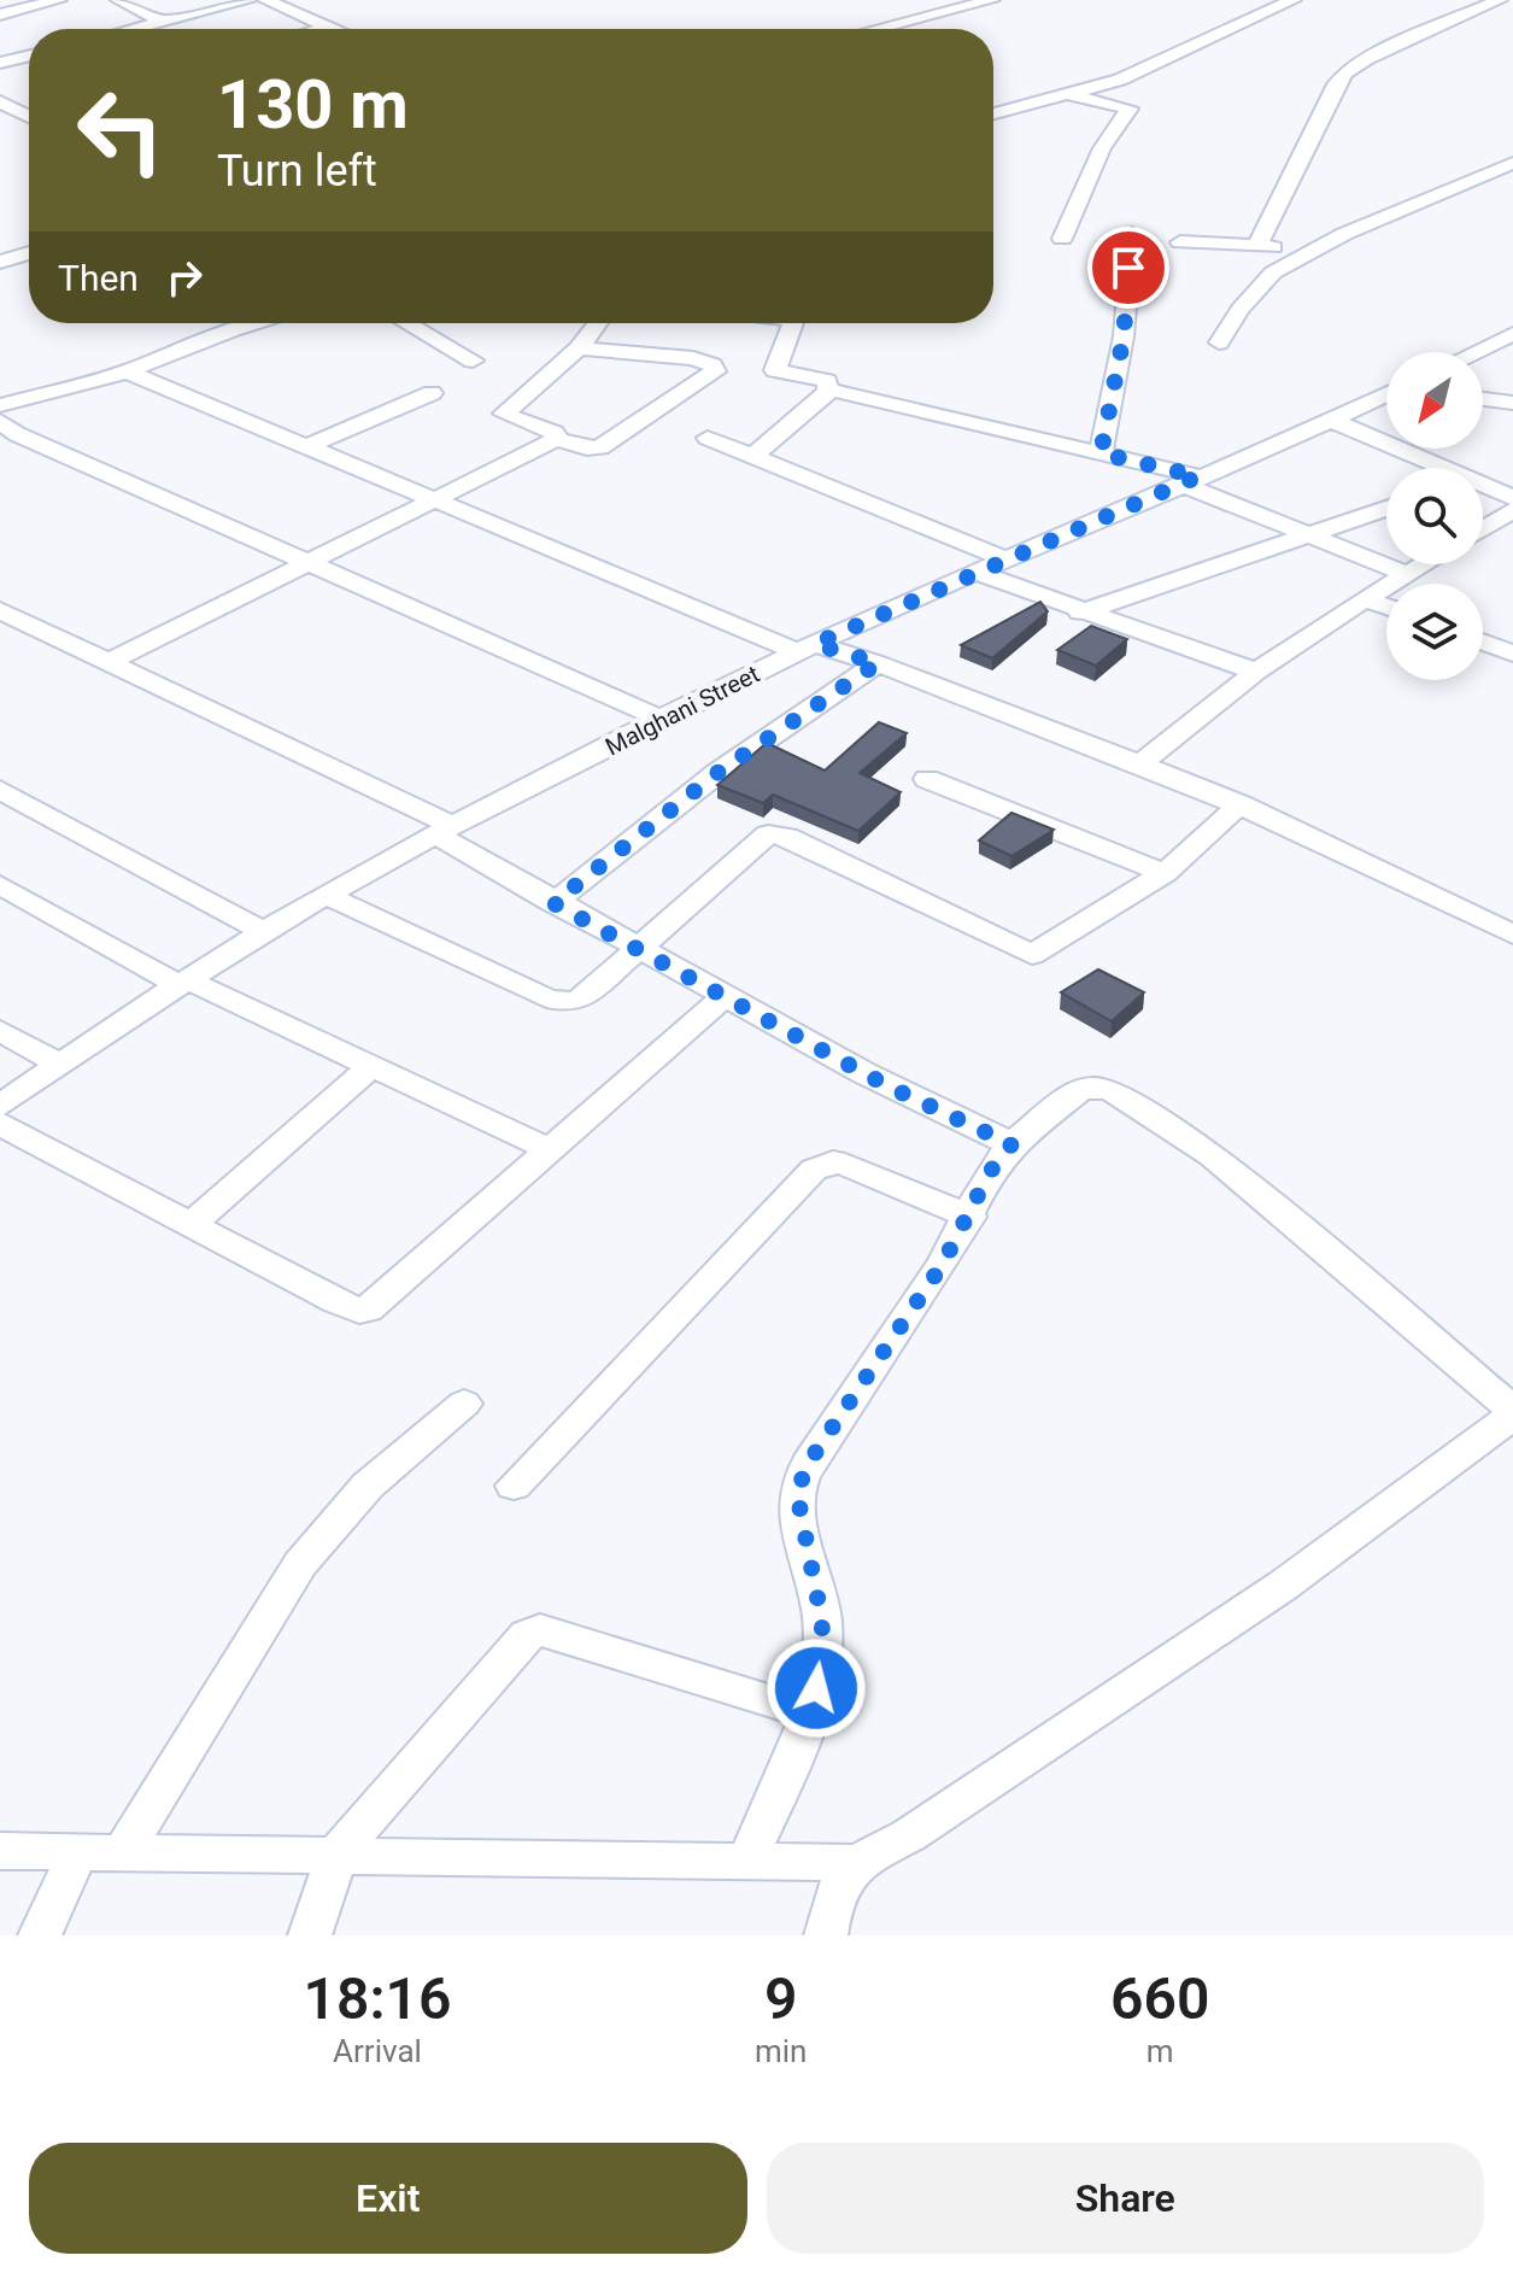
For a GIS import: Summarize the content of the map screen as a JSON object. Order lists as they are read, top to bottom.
{
  "streets": {
    "street": ["Malghani Street"]
  },
  "north": "bottom left",
  "page": {
    "turn": ["130 m", "Turn left"],
    "then": "Then",
    "eta": [
      "18:16",
      "Arrival",
      "9",
      "min",
      "660",
      "m"
    ],
    "buttons": ["Exit", "Share"]
  }
}
